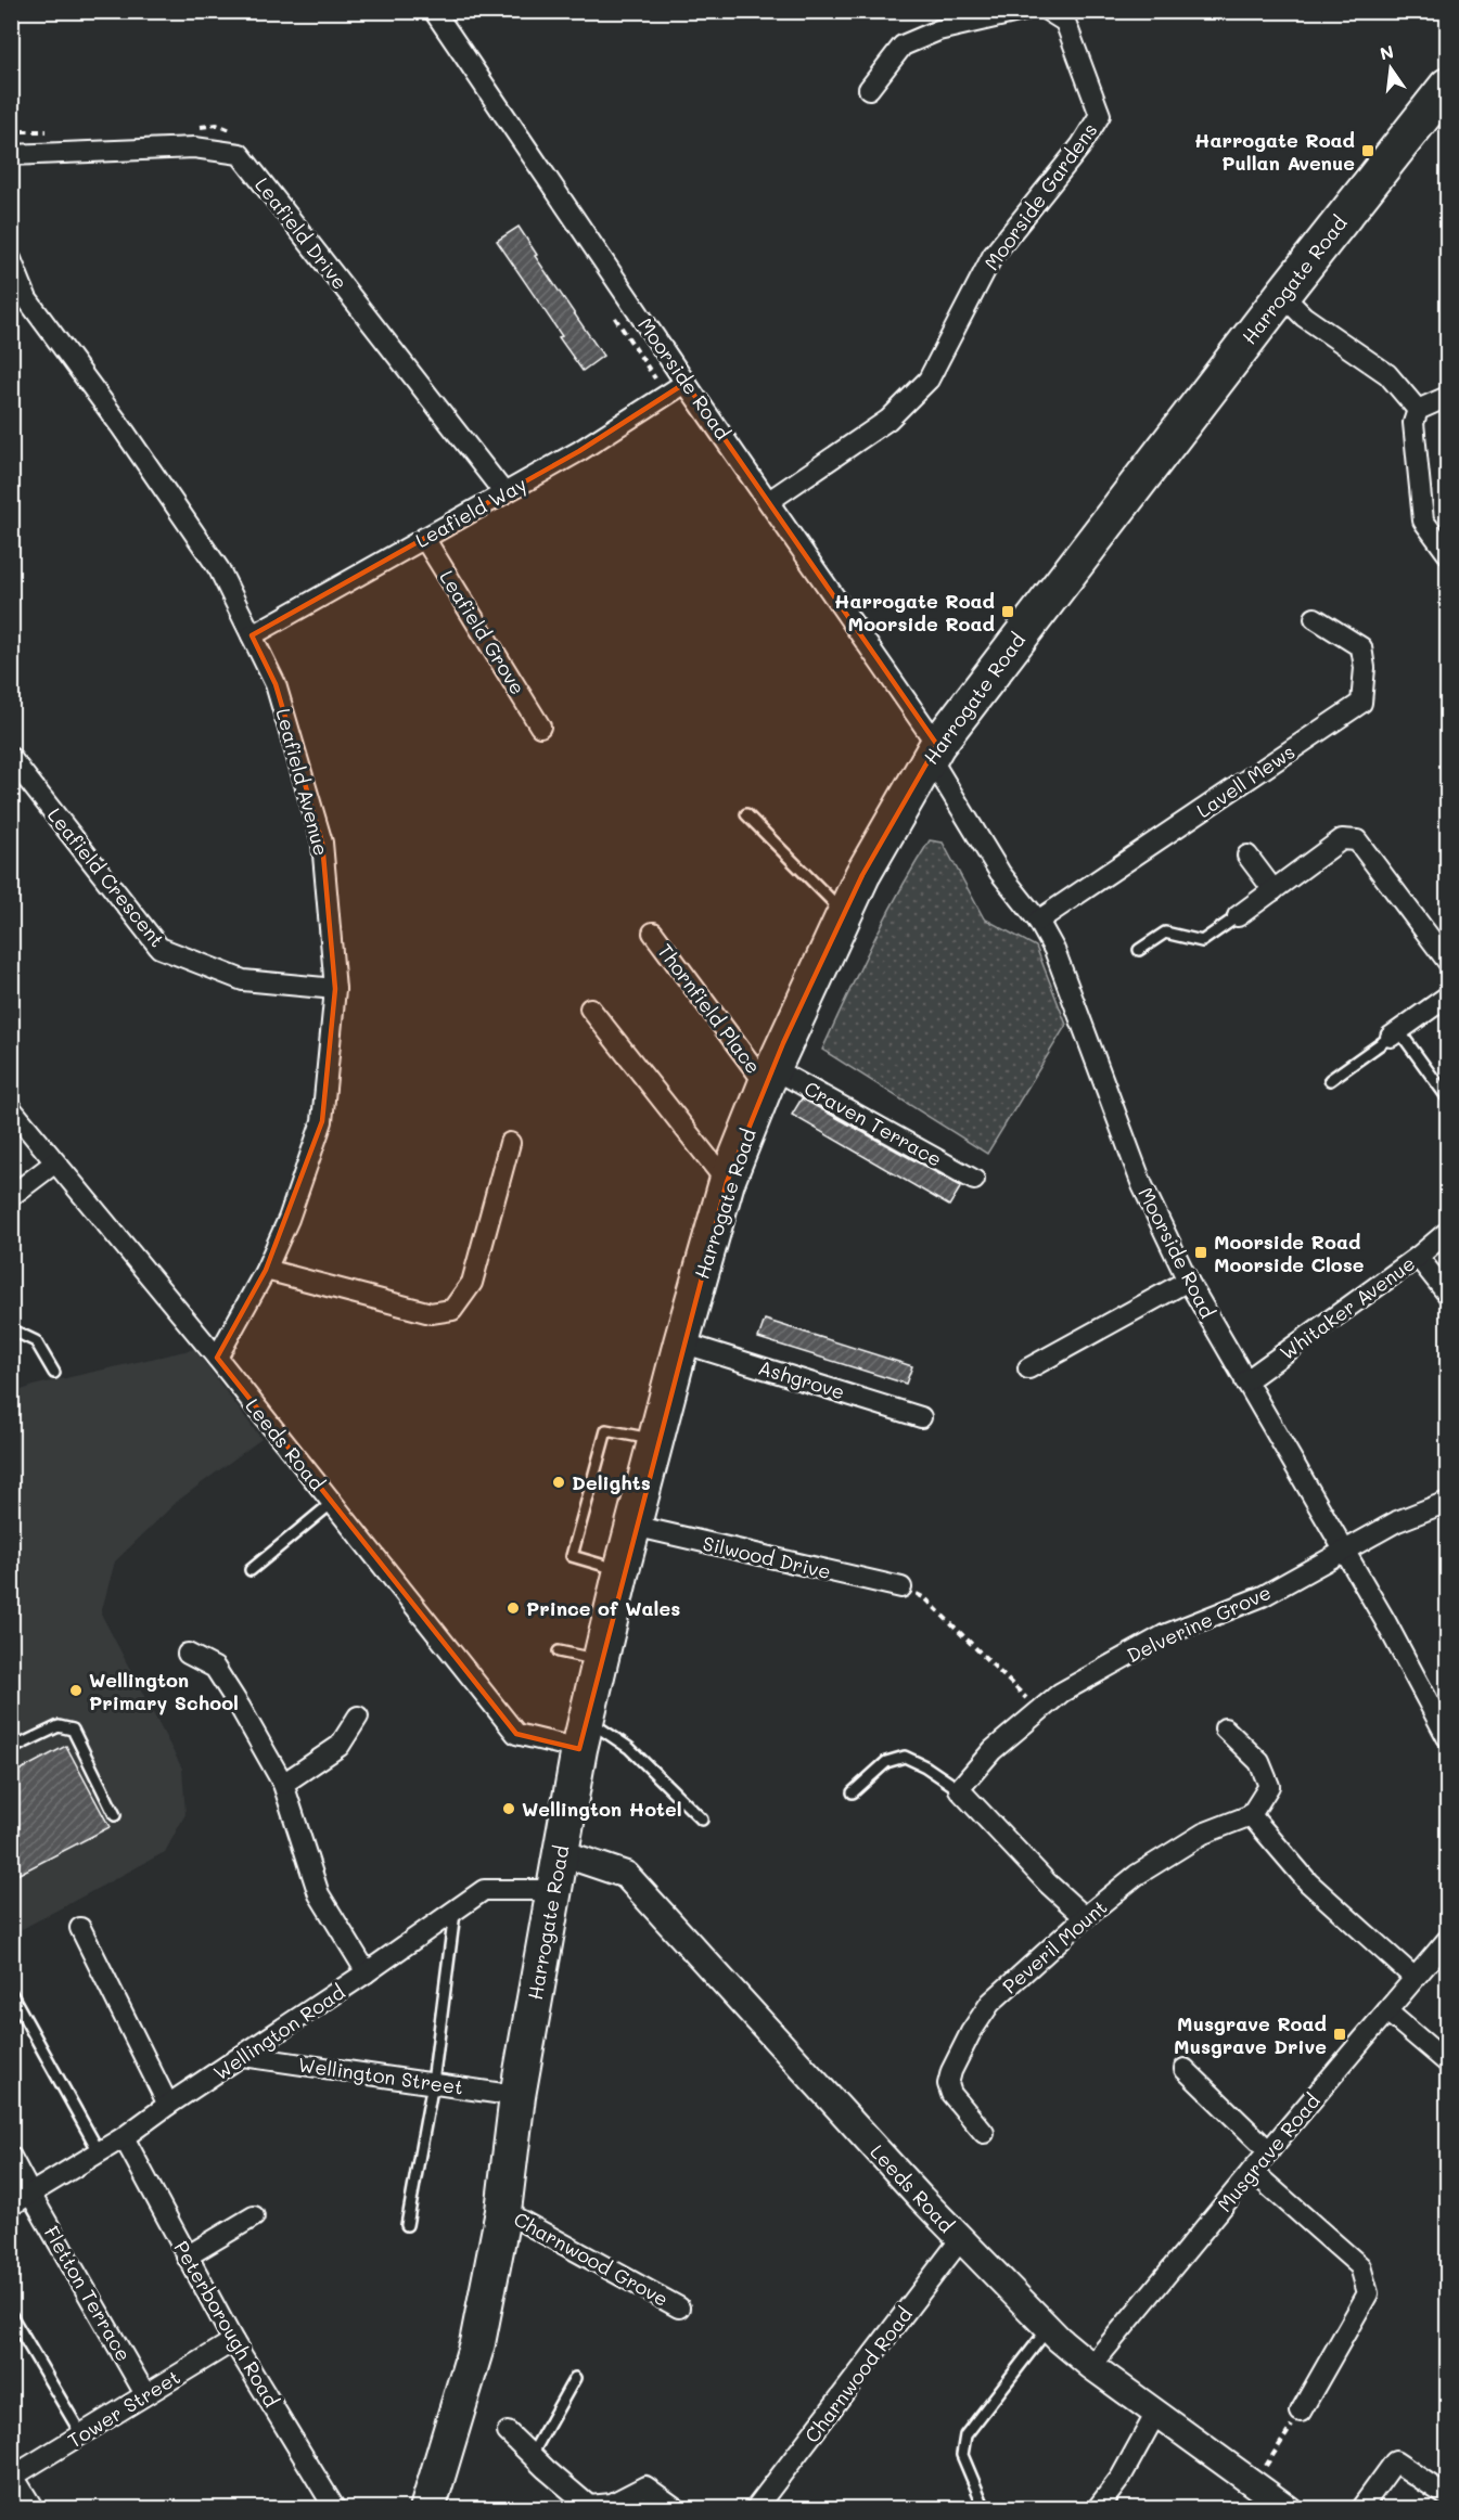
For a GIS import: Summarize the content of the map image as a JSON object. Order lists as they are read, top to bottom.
{
  "streets": {
    "highway": ["Harrogate Road"],
    "street": [
      "Moorside Gardens",
      "Leafield Drive",
      "Moorside Road",
      "Leafield Way",
      "Leafield Grove",
      "Lavell Mews",
      "Leafield Avenue",
      "Leafield Crescent",
      "Thornfield Place",
      "Craven Terrace",
      "Whitaker Avenue",
      "Ashgrove",
      "Leeds Road",
      "Silwood Drive",
      "Delverine Grove",
      "Peveril Mount",
      "Wellington Road",
      "Wellington Street",
      "Musgrave Road",
      "Charnwood Grove",
      "Fletton Terrace",
      "Peterborough Road",
      "Charnwood Road",
      "Tower Street"
    ]
  },
  "crossings": [
    ["Moorside Gardens", "Moorside Road"],
    ["Leafield Drive", "Leafield Way"],
    ["Harrogate Road", "Moorside Road"],
    ["Harrogate Road", "Thornfield Place"],
    ["Harrogate Road", "Craven Terrace"],
    ["Harrogate Road", "Ashgrove"],
    ["Harrogate Road", "Leeds Road"],
    ["Harrogate Road", "Silwood Drive"],
    ["Harrogate Road", "Wellington Road"],
    ["Harrogate Road", "Wellington Street"],
    ["Harrogate Road", "Charnwood Grove"],
    ["Moorside Road", "Leafield Way"],
    ["Moorside Road", "Lavell Mews"],
    ["Moorside Road", "Whitaker Avenue"],
    ["Moorside Road", "Delverine Grove"],
    ["Leafield Way", "Leafield Grove"],
    ["Leafield Way", "Leafield Avenue"],
    ["Leafield Avenue", "Leafield Crescent"],
    ["Leafield Avenue", "Leeds Road"],
    ["Thornfield Place", "Craven Terrace"],
    ["Leeds Road", "Musgrave Road"],
    ["Leeds Road", "Charnwood Road"],
    ["Wellington Road", "Wellington Street"],
    ["Wellington Road", "Fletton Terrace"],
    ["Wellington Road", "Peterborough Road"],
    ["Fletton Terrace", "Tower Street"],
    ["Peterborough Road", "Tower Street"]
  ],
  "places": {
    "transit": [
      "Harrogate Road Pullan Avenue",
      "Harrogate Road Moorside Road",
      "Moorside Road Moorside Close",
      "Musgrave Road Musgrave Drive"
    ],
    "other": [
      "Delights",
      "Prince of Wales",
      "Wellington Primary School",
      "Wellington Hotel"
    ]
  },
  "north": "top"
}
